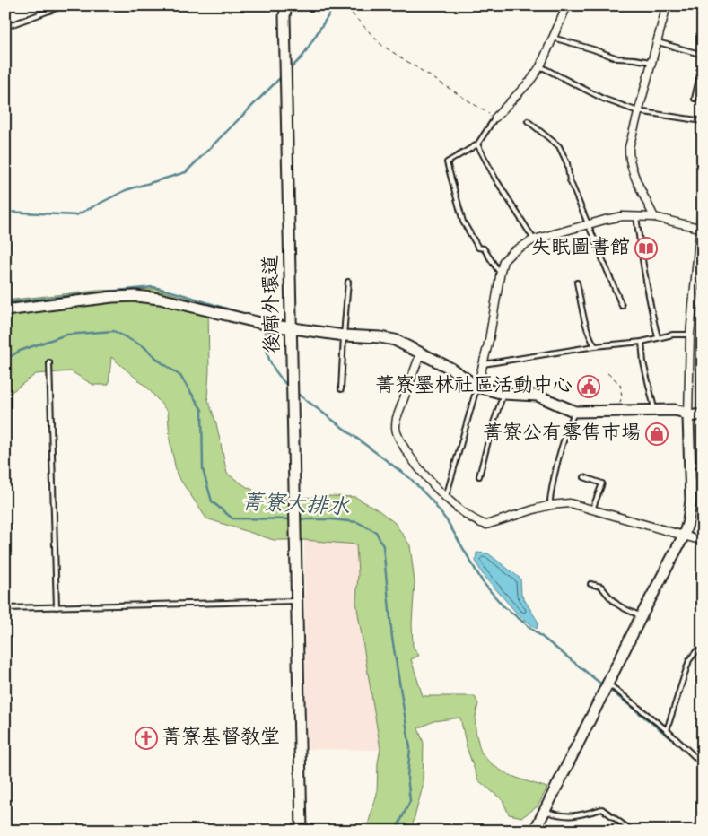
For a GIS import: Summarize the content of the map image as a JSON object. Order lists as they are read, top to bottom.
{
  "streets": {
    "street": ["後廍外環道"]
  },
  "water": ["菁寮大排水"],
  "places": {
    "library": ["失眠圖書館"],
    "public building": ["菁寮墨林社區活動中心"],
    "shop": ["菁寮公有零售市場"],
    "church": ["菁寮基督教堂"]
  }
}
